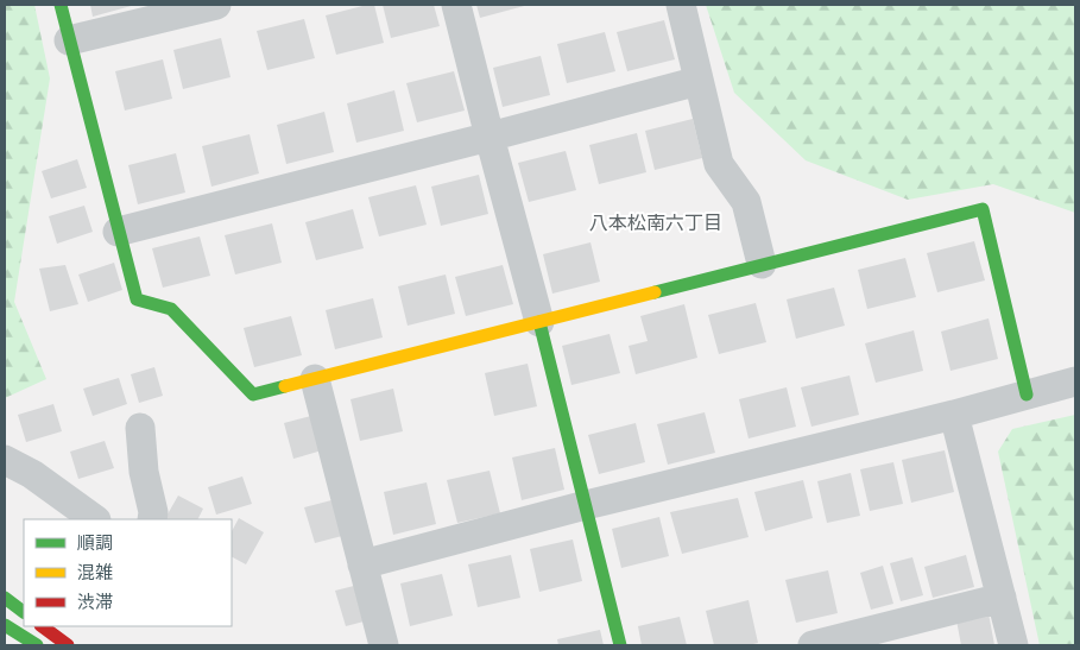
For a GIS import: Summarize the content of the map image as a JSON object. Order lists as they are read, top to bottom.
{
  "districts": ["八本松南六丁目"],
  "legend": ["順調", "混雑", "渋滞"]
}
